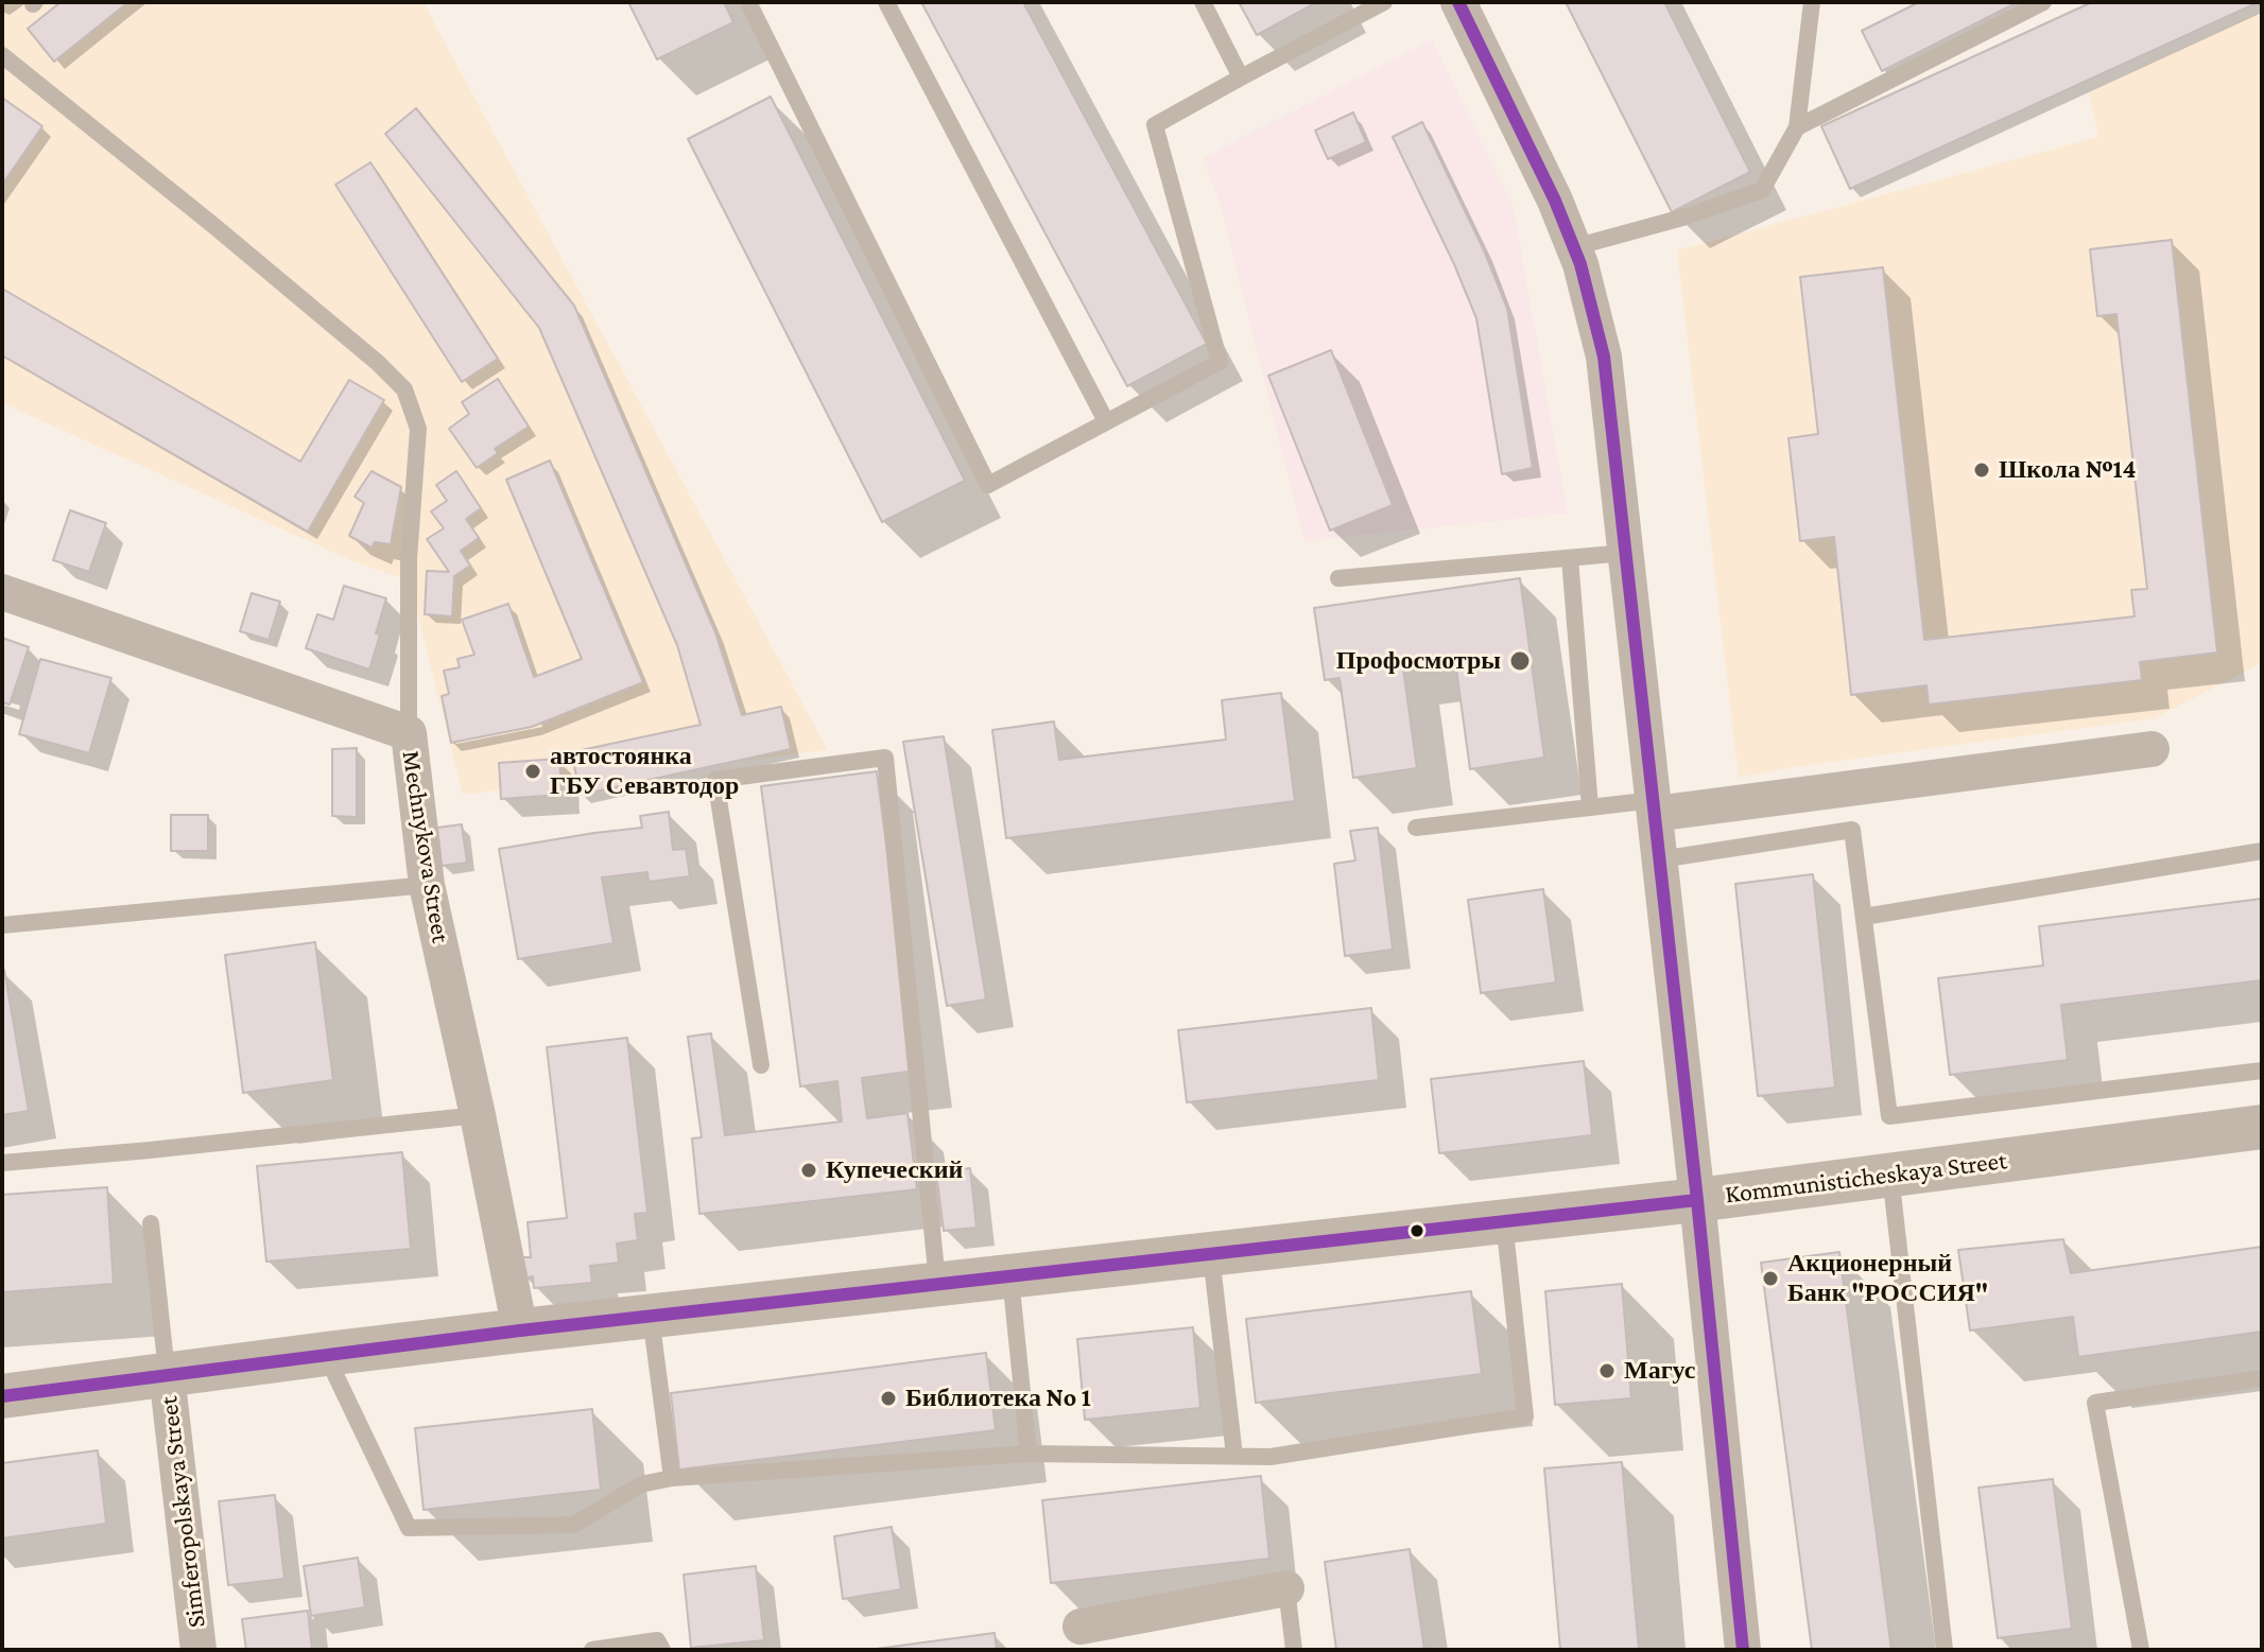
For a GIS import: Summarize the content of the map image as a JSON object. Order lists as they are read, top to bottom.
{
  "streets": {
    "street": ["Mechnykova Street", "Kommunisticheskaya Street", "Simferopolskaya Street"]
  },
  "crossings": [
    ["Mechnykova Street", "Kommunisticheskaya Street"],
    ["Kommunisticheskaya Street", "Simferopolskaya Street"]
  ],
  "places": [
    "Школа №14",
    "Профосмотры",
    "автостоянка ГБУ Севавтодор",
    "Купеческий",
    "Акционерный Банк \"РОССИЯ\"",
    "Магус",
    "Библиотека No 1"
  ]
}
